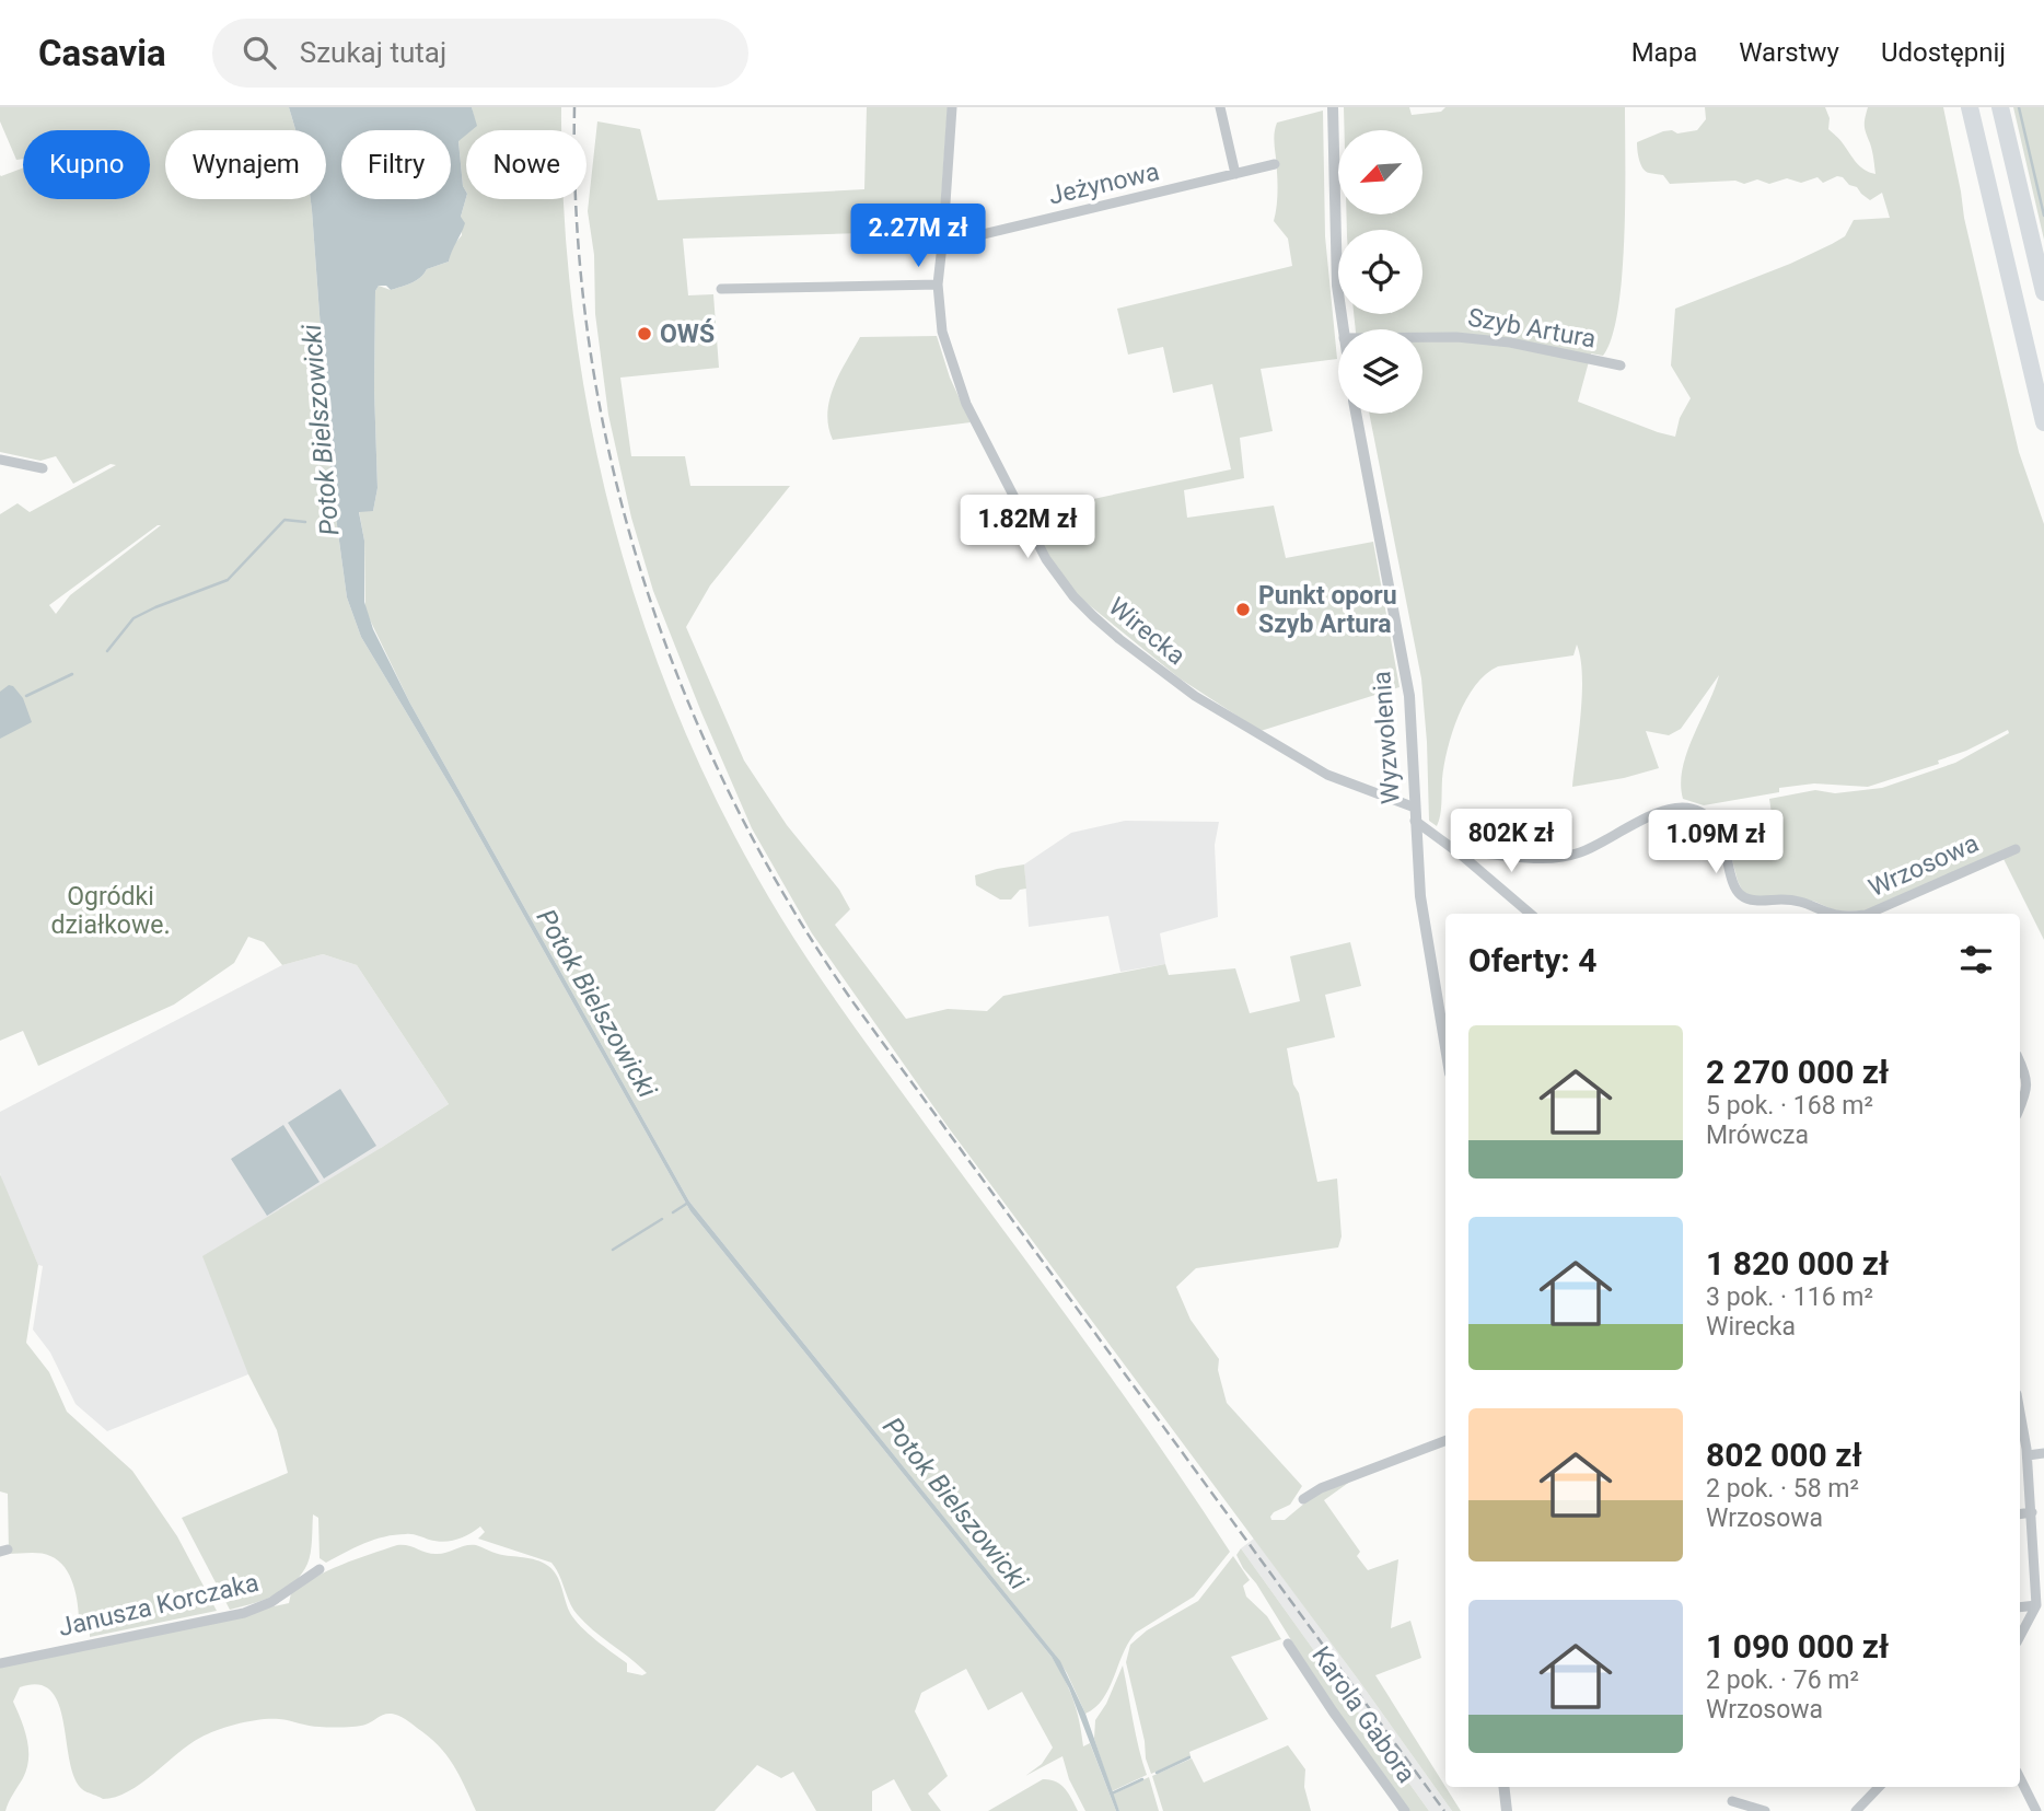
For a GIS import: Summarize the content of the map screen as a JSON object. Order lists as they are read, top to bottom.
{
  "streets": {
    "street": [
      "Jeżynowa",
      "Szyb Artura",
      "Wirecka",
      "Wyzwolenia",
      "Wrzosowa",
      "Janusza Korczaka",
      "Karola Gabora"
    ]
  },
  "crossings": [
    ["Jeżynowa", "Wirecka"],
    ["Wirecka", "Wyzwolenia"],
    ["Wirecka", "Wrzosowa"]
  ],
  "water": ["Potok Bielszowicki"],
  "parks": ["Ogródki działkowe."],
  "places": ["OWŚ", "Punkt oporu Szyb Artura"],
  "north": "bottom left",
  "page": {
    "header": "Casavia",
    "search": "Szukaj tutaj",
    "nav": ["Mapa", "Warstwy", "Udostępnij"],
    "chip": [
      "Kupno",
      "Wynajem",
      "Filtry",
      "Nowe"
    ],
    "price": [
      "2.27M zł",
      "1.82M zł",
      "802K zł",
      "1.09M zł"
    ],
    "heading": "Oferty: 4",
    "list": [
      {
        "name": "2 270 000 zł",
        "note": "5 pok. · 168 m² · Mrówcza"
      },
      {
        "name": "1 820 000 zł",
        "note": "3 pok. · 116 m² · Wirecka"
      },
      {
        "name": "802 000 zł",
        "note": "2 pok. · 58 m² · Wrzosowa"
      },
      {
        "name": "1 090 000 zł",
        "note": "2 pok. · 76 m² · Wrzosowa"
      }
    ]
  }
}
